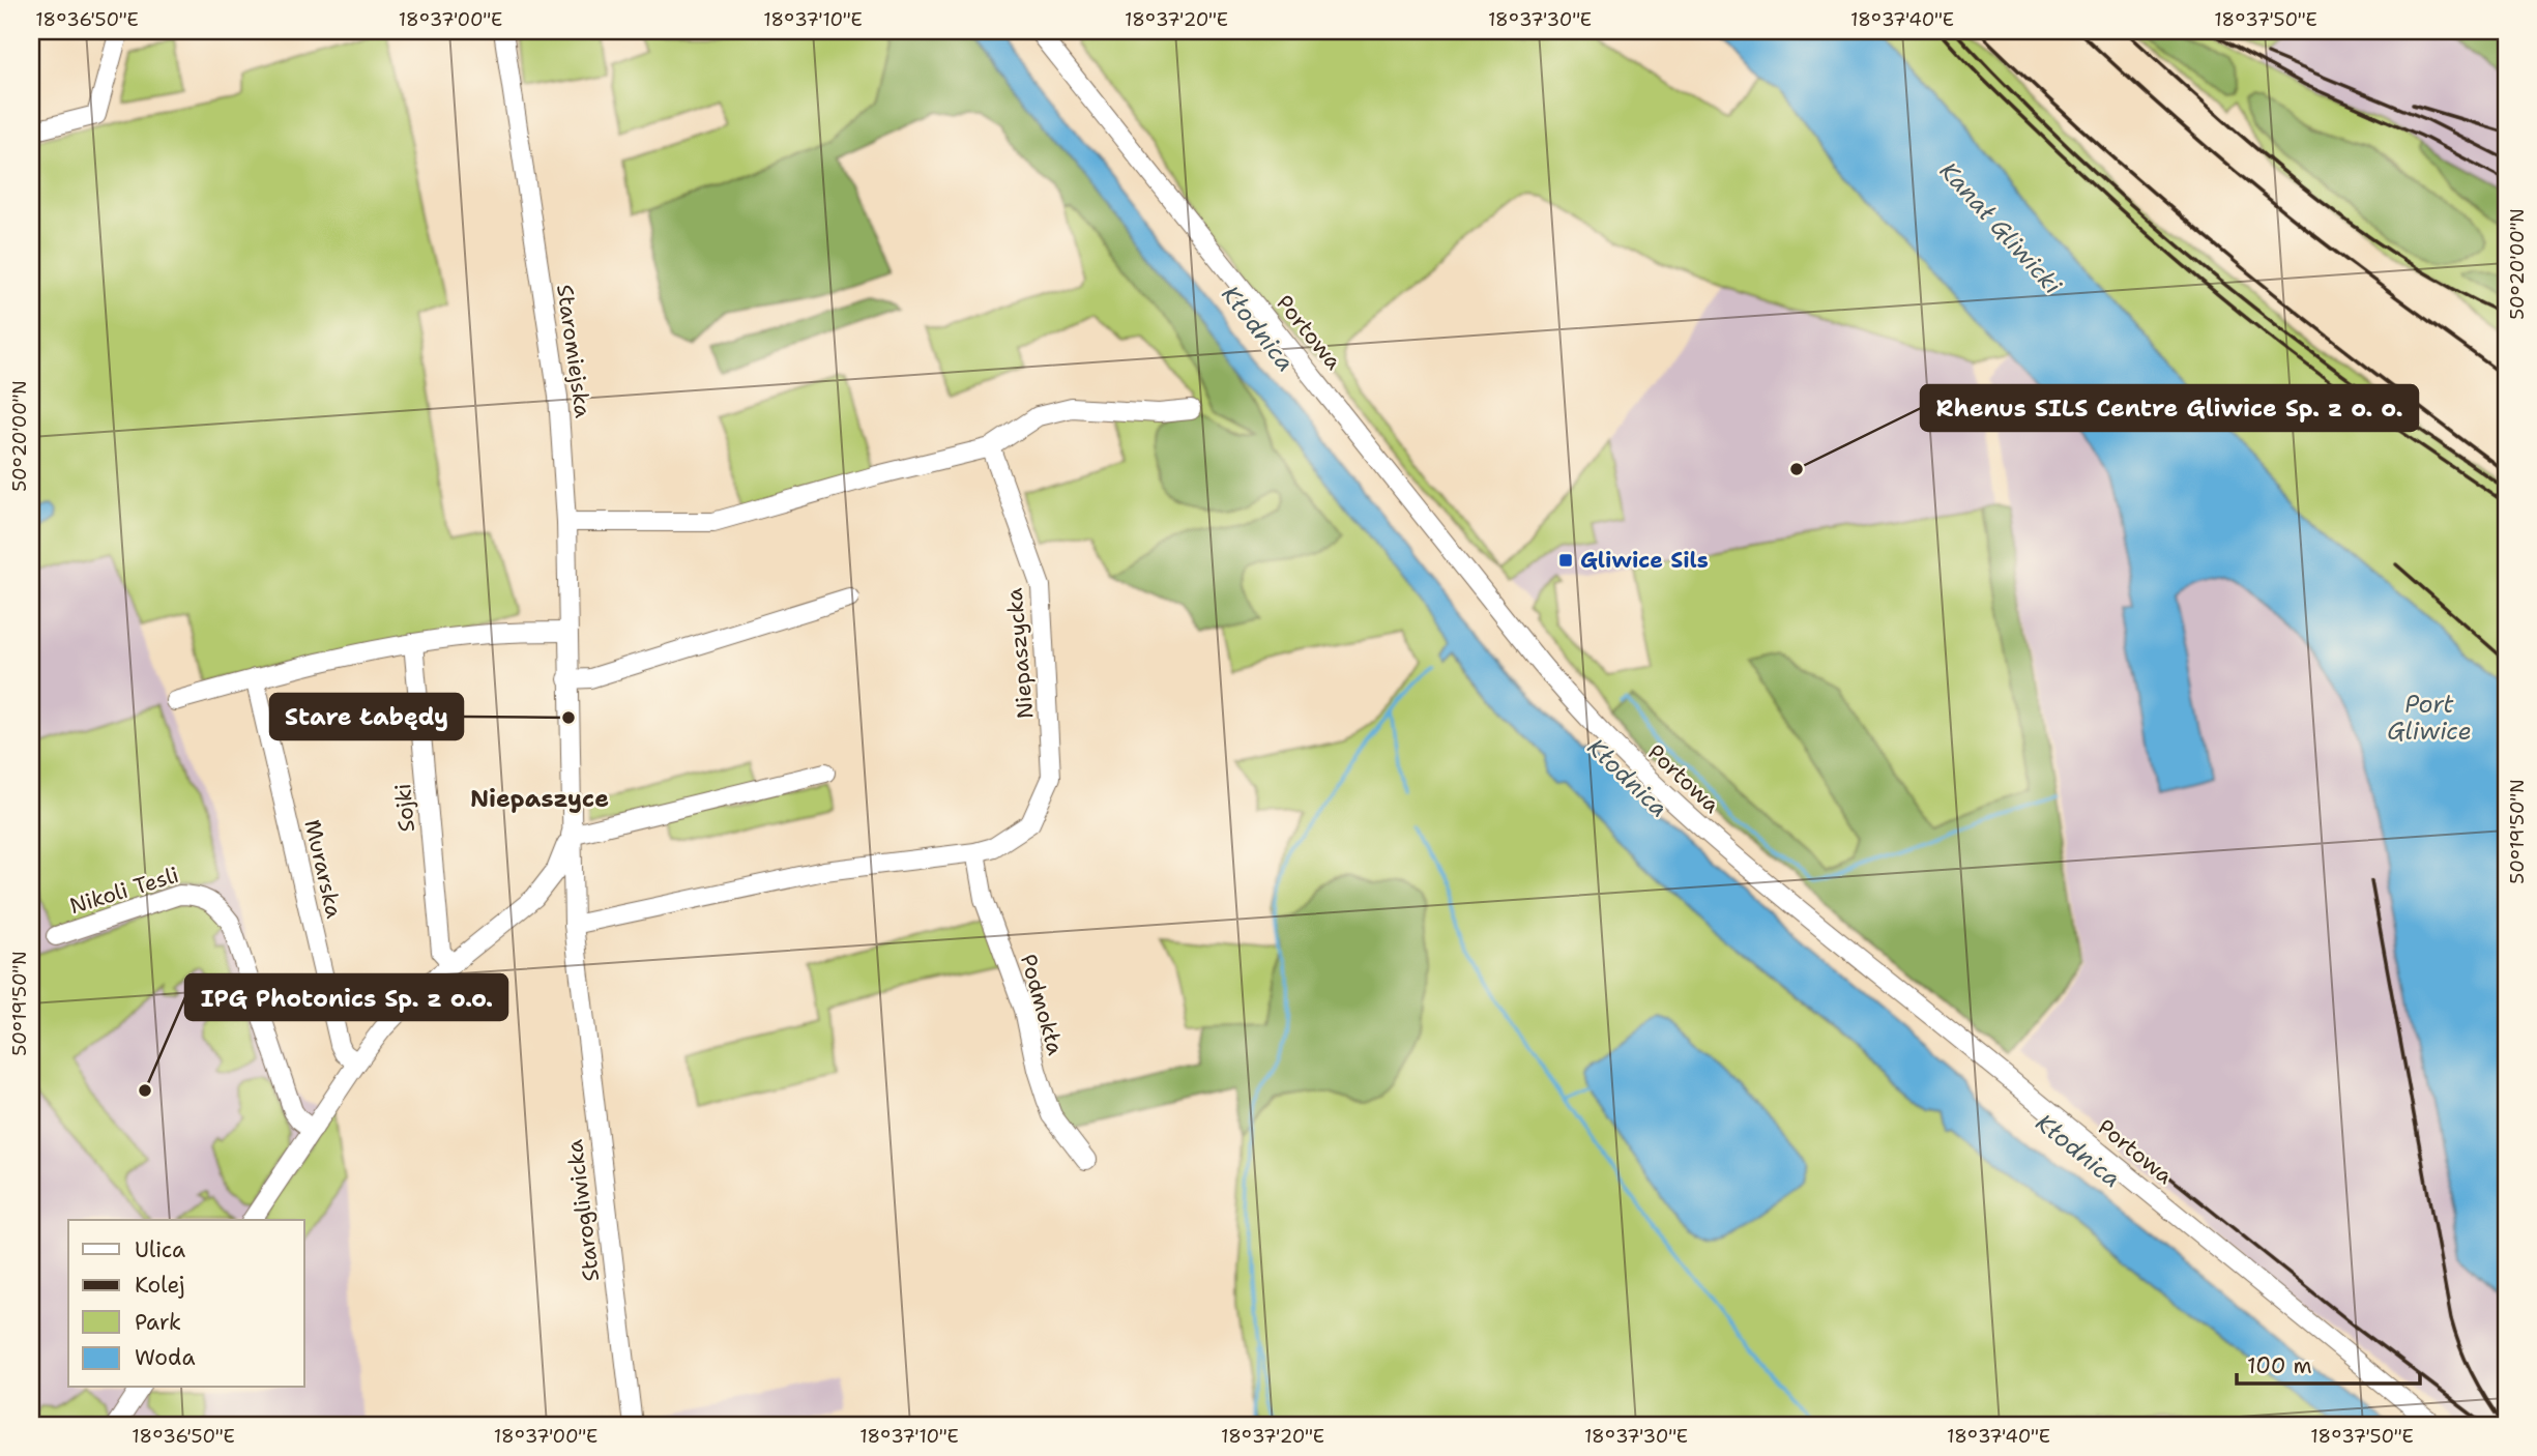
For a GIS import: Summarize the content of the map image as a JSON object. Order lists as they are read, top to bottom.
{
  "streets": {
    "street": [
      "Portowa",
      "Staromiejska",
      "Niepaszycka",
      "Sojki",
      "Murarska",
      "Nikoli Tesli",
      "Podmokła",
      "Starogliwicka"
    ]
  },
  "crossings": [
    ["Staromiejska", "Niepaszycka"],
    ["Staromiejska", "Starogliwicka"],
    ["Niepaszycka", "Podmokła"]
  ],
  "districts": ["Niepaszyce"],
  "water": ["Kanał Gliwicki", "Kłodnica", "Port Gliwice"],
  "places": {
    "other": ["Rhenus SILS Centre Gliwice Sp. z o. o.", "Stare Łabędy", "IPG Photonics Sp. z o.o."],
    "transit": ["Gliwice Sils"]
  },
  "legend": [
    "Ulica",
    "Kolej",
    "Park",
    "Woda"
  ],
  "scale_bar": "100 m",
  "coordinates": [
    "18°36'50\"E",
    "18°37'00\"E",
    "18°37'10\"E",
    "18°37'20\"E",
    "18°37'30\"E",
    "18°37'40\"E",
    "18°37'50\"E",
    "50°20'00\"N",
    "50°19'50\"N"
  ]
}
